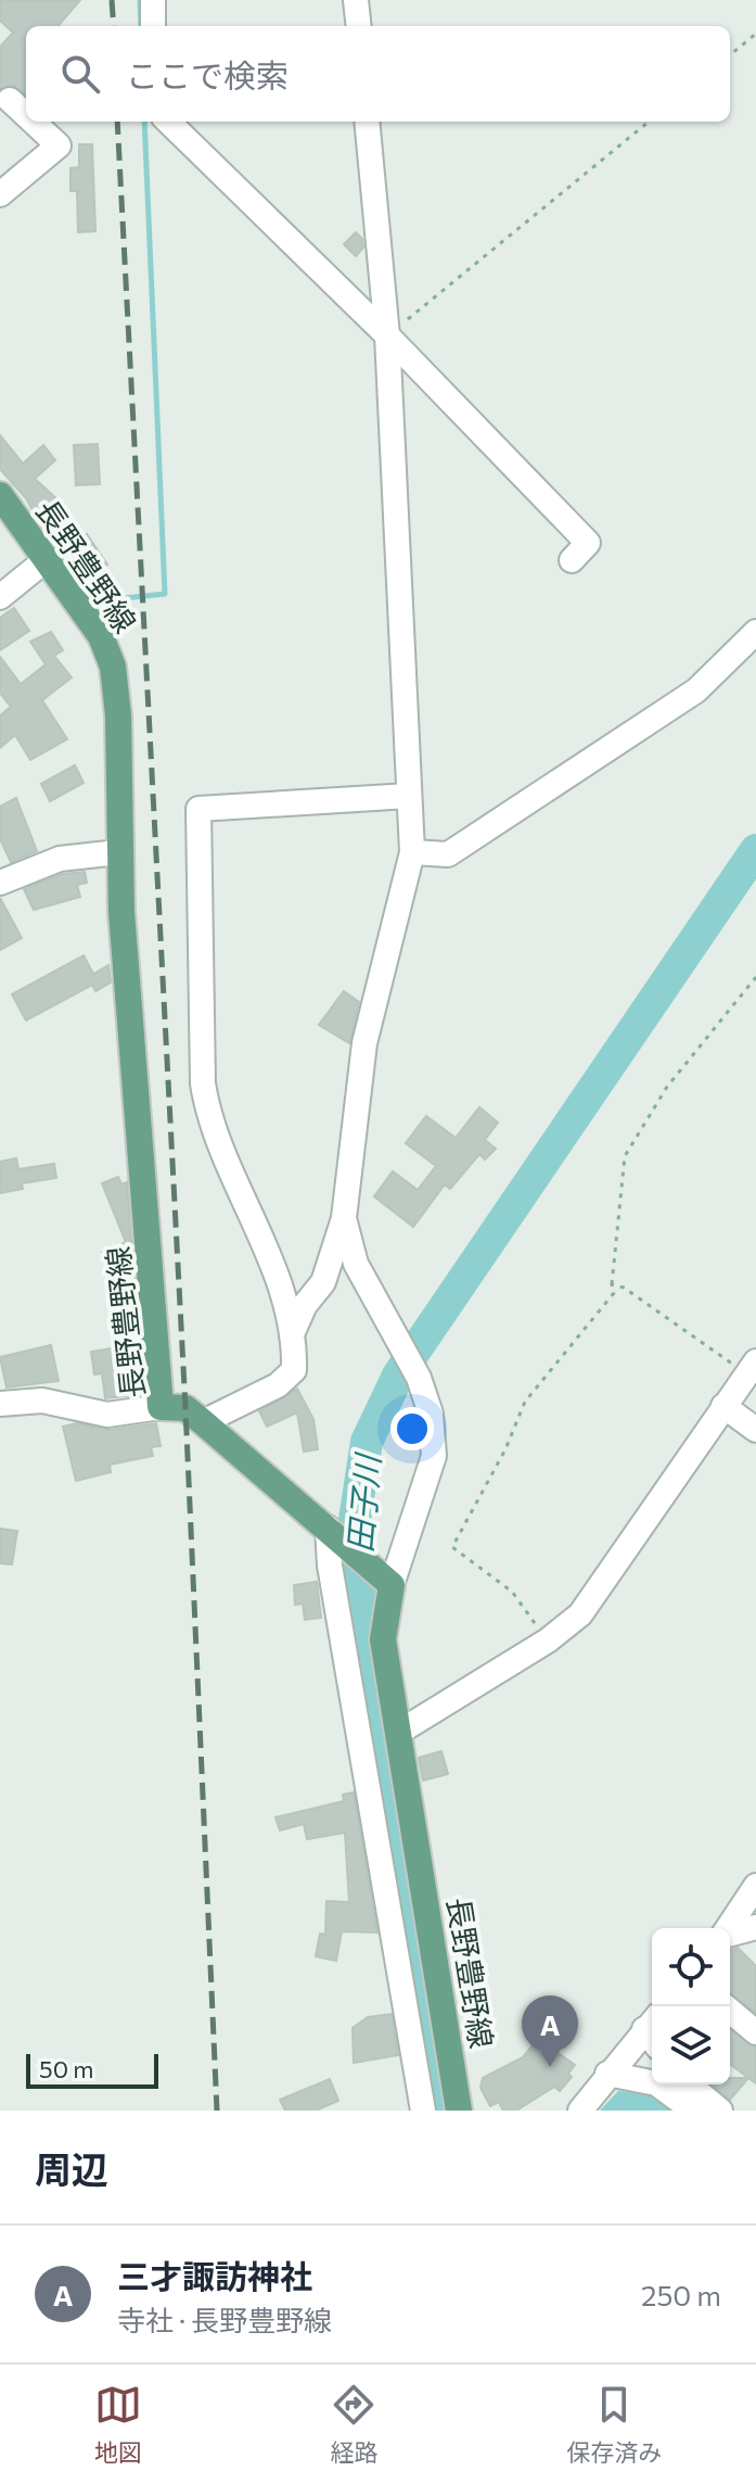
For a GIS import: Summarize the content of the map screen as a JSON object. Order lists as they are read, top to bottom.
{
  "streets": {
    "main road": ["長野豊野線"]
  },
  "water": ["田子川"],
  "scale_bar": "50 m",
  "page": {
    "search": "ここで検索",
    "pins": "A",
    "scale": "50 m",
    "heading": "周辺",
    "list": [
      {
        "mark": "A",
        "name": "三才諏訪神社",
        "note": "寺社 · 長野豊野線",
        "value": "250 m"
      }
    ],
    "nav": ["地図", "経路", "保存済み"]
  }
}
